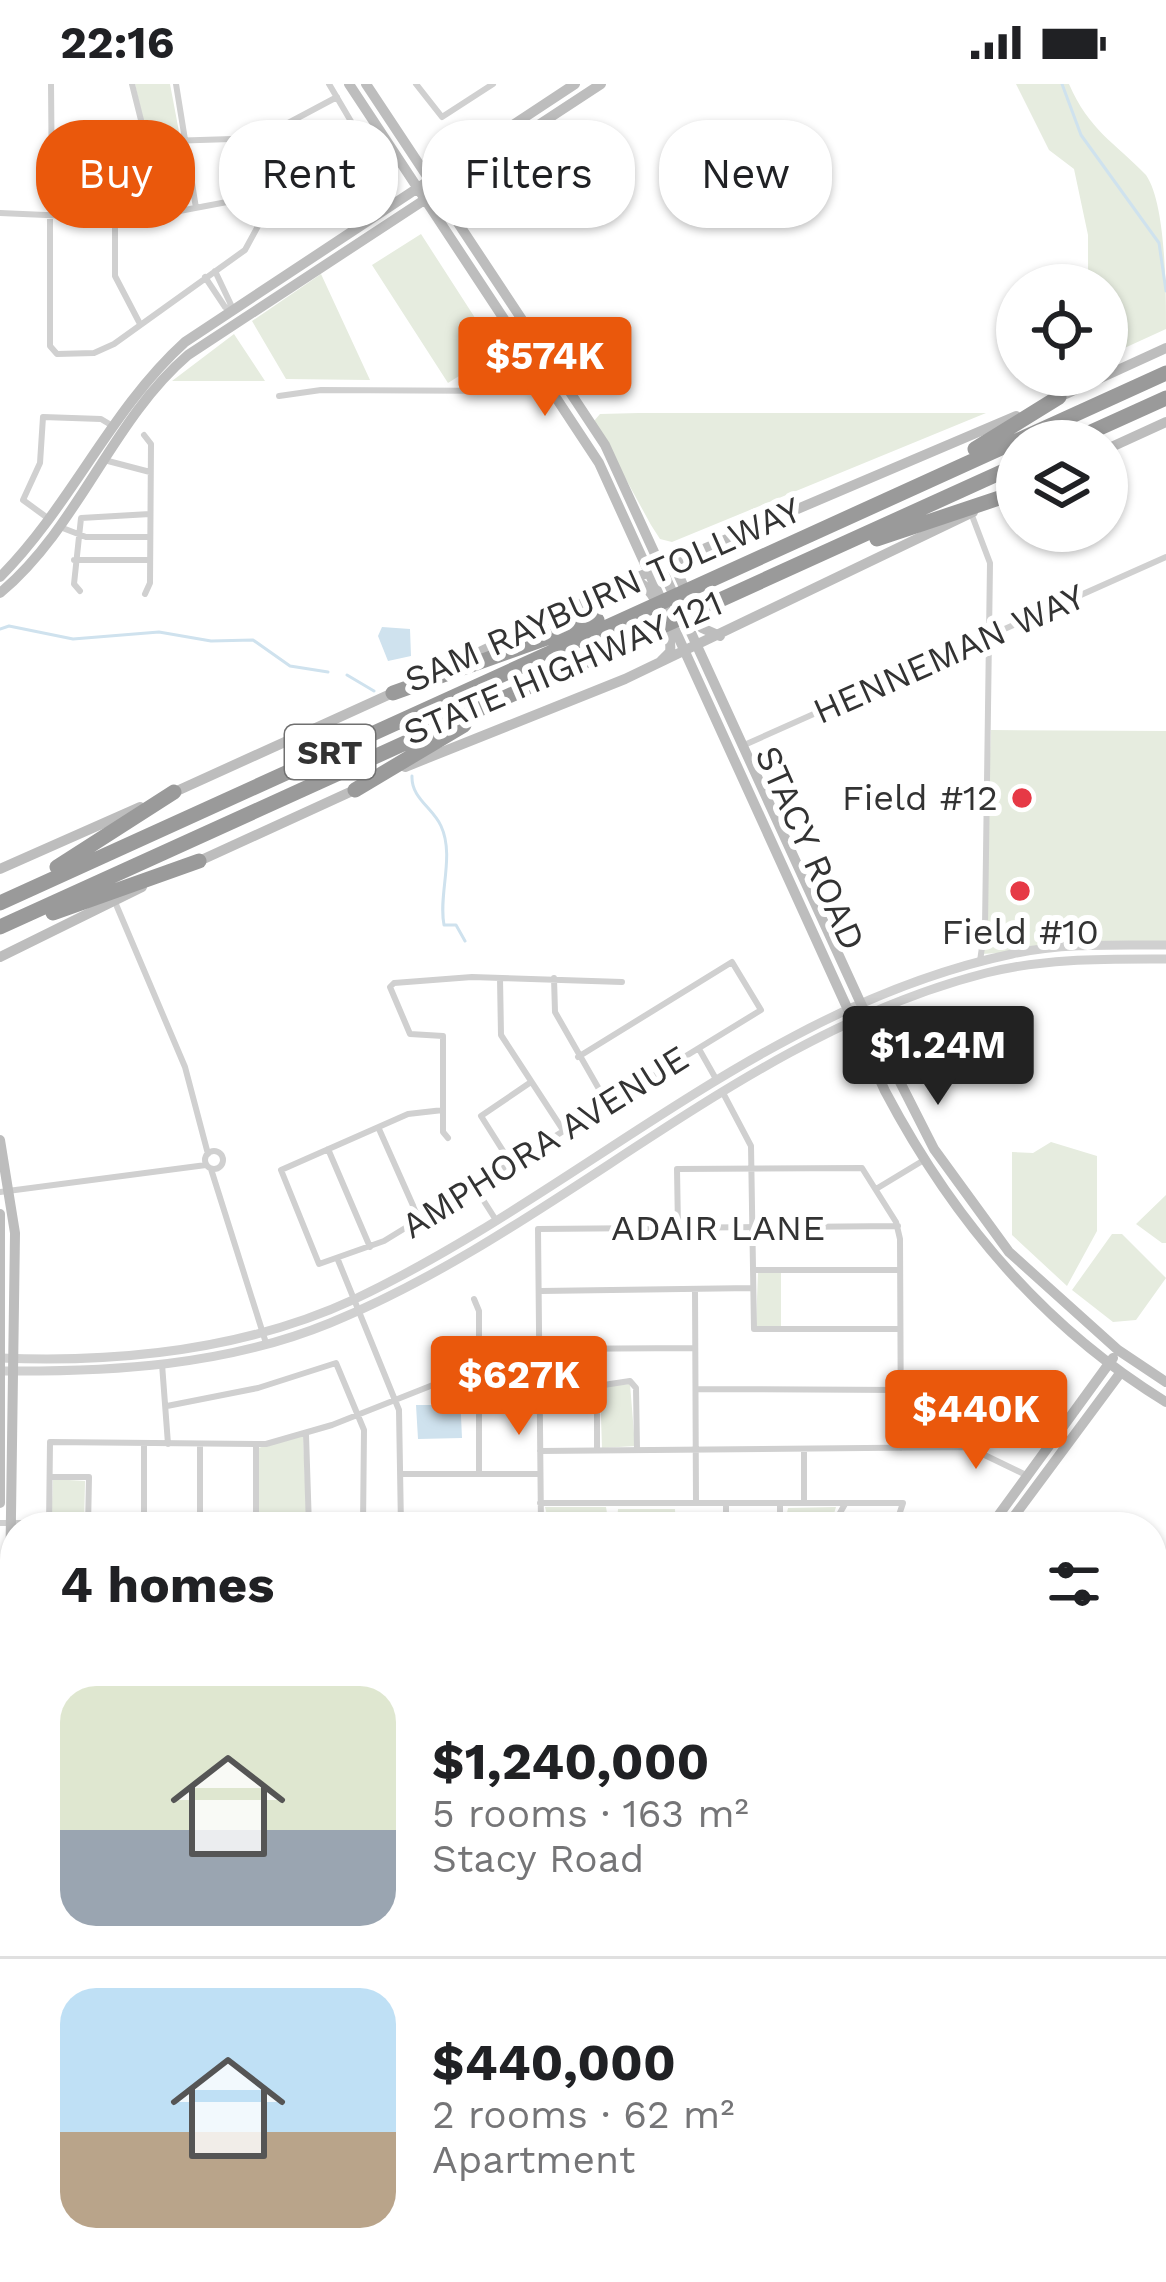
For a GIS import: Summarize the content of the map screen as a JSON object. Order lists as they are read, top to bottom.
{
  "streets": {
    "highway": ["SAM RAYBURN TOLLWAY", "SRT"],
    "main road": ["STATE HIGHWAY 121", "STACY ROAD"],
    "street": ["HENNEMAN WAY", "AMPHORA AVENUE", "ADAIR LANE"]
  },
  "crossings": [
    ["HENNEMAN WAY", "STACY ROAD"],
    ["STATE HIGHWAY 121", "STACY ROAD"]
  ],
  "places": ["Field #12", "Field #10"],
  "page": {
    "status": "22:16",
    "chip": [
      "Buy",
      "Rent",
      "Filters",
      "New"
    ],
    "price": [
      "$574K",
      "$1.24M",
      "$627K",
      "$440K"
    ],
    "heading": "4 homes",
    "list": [
      {
        "name": "$1,240,000",
        "note": "5 rooms · 163 m² · Stacy Road"
      },
      {
        "name": "$440,000",
        "note": "2 rooms · 62 m² · Apartment"
      }
    ]
  }
}
